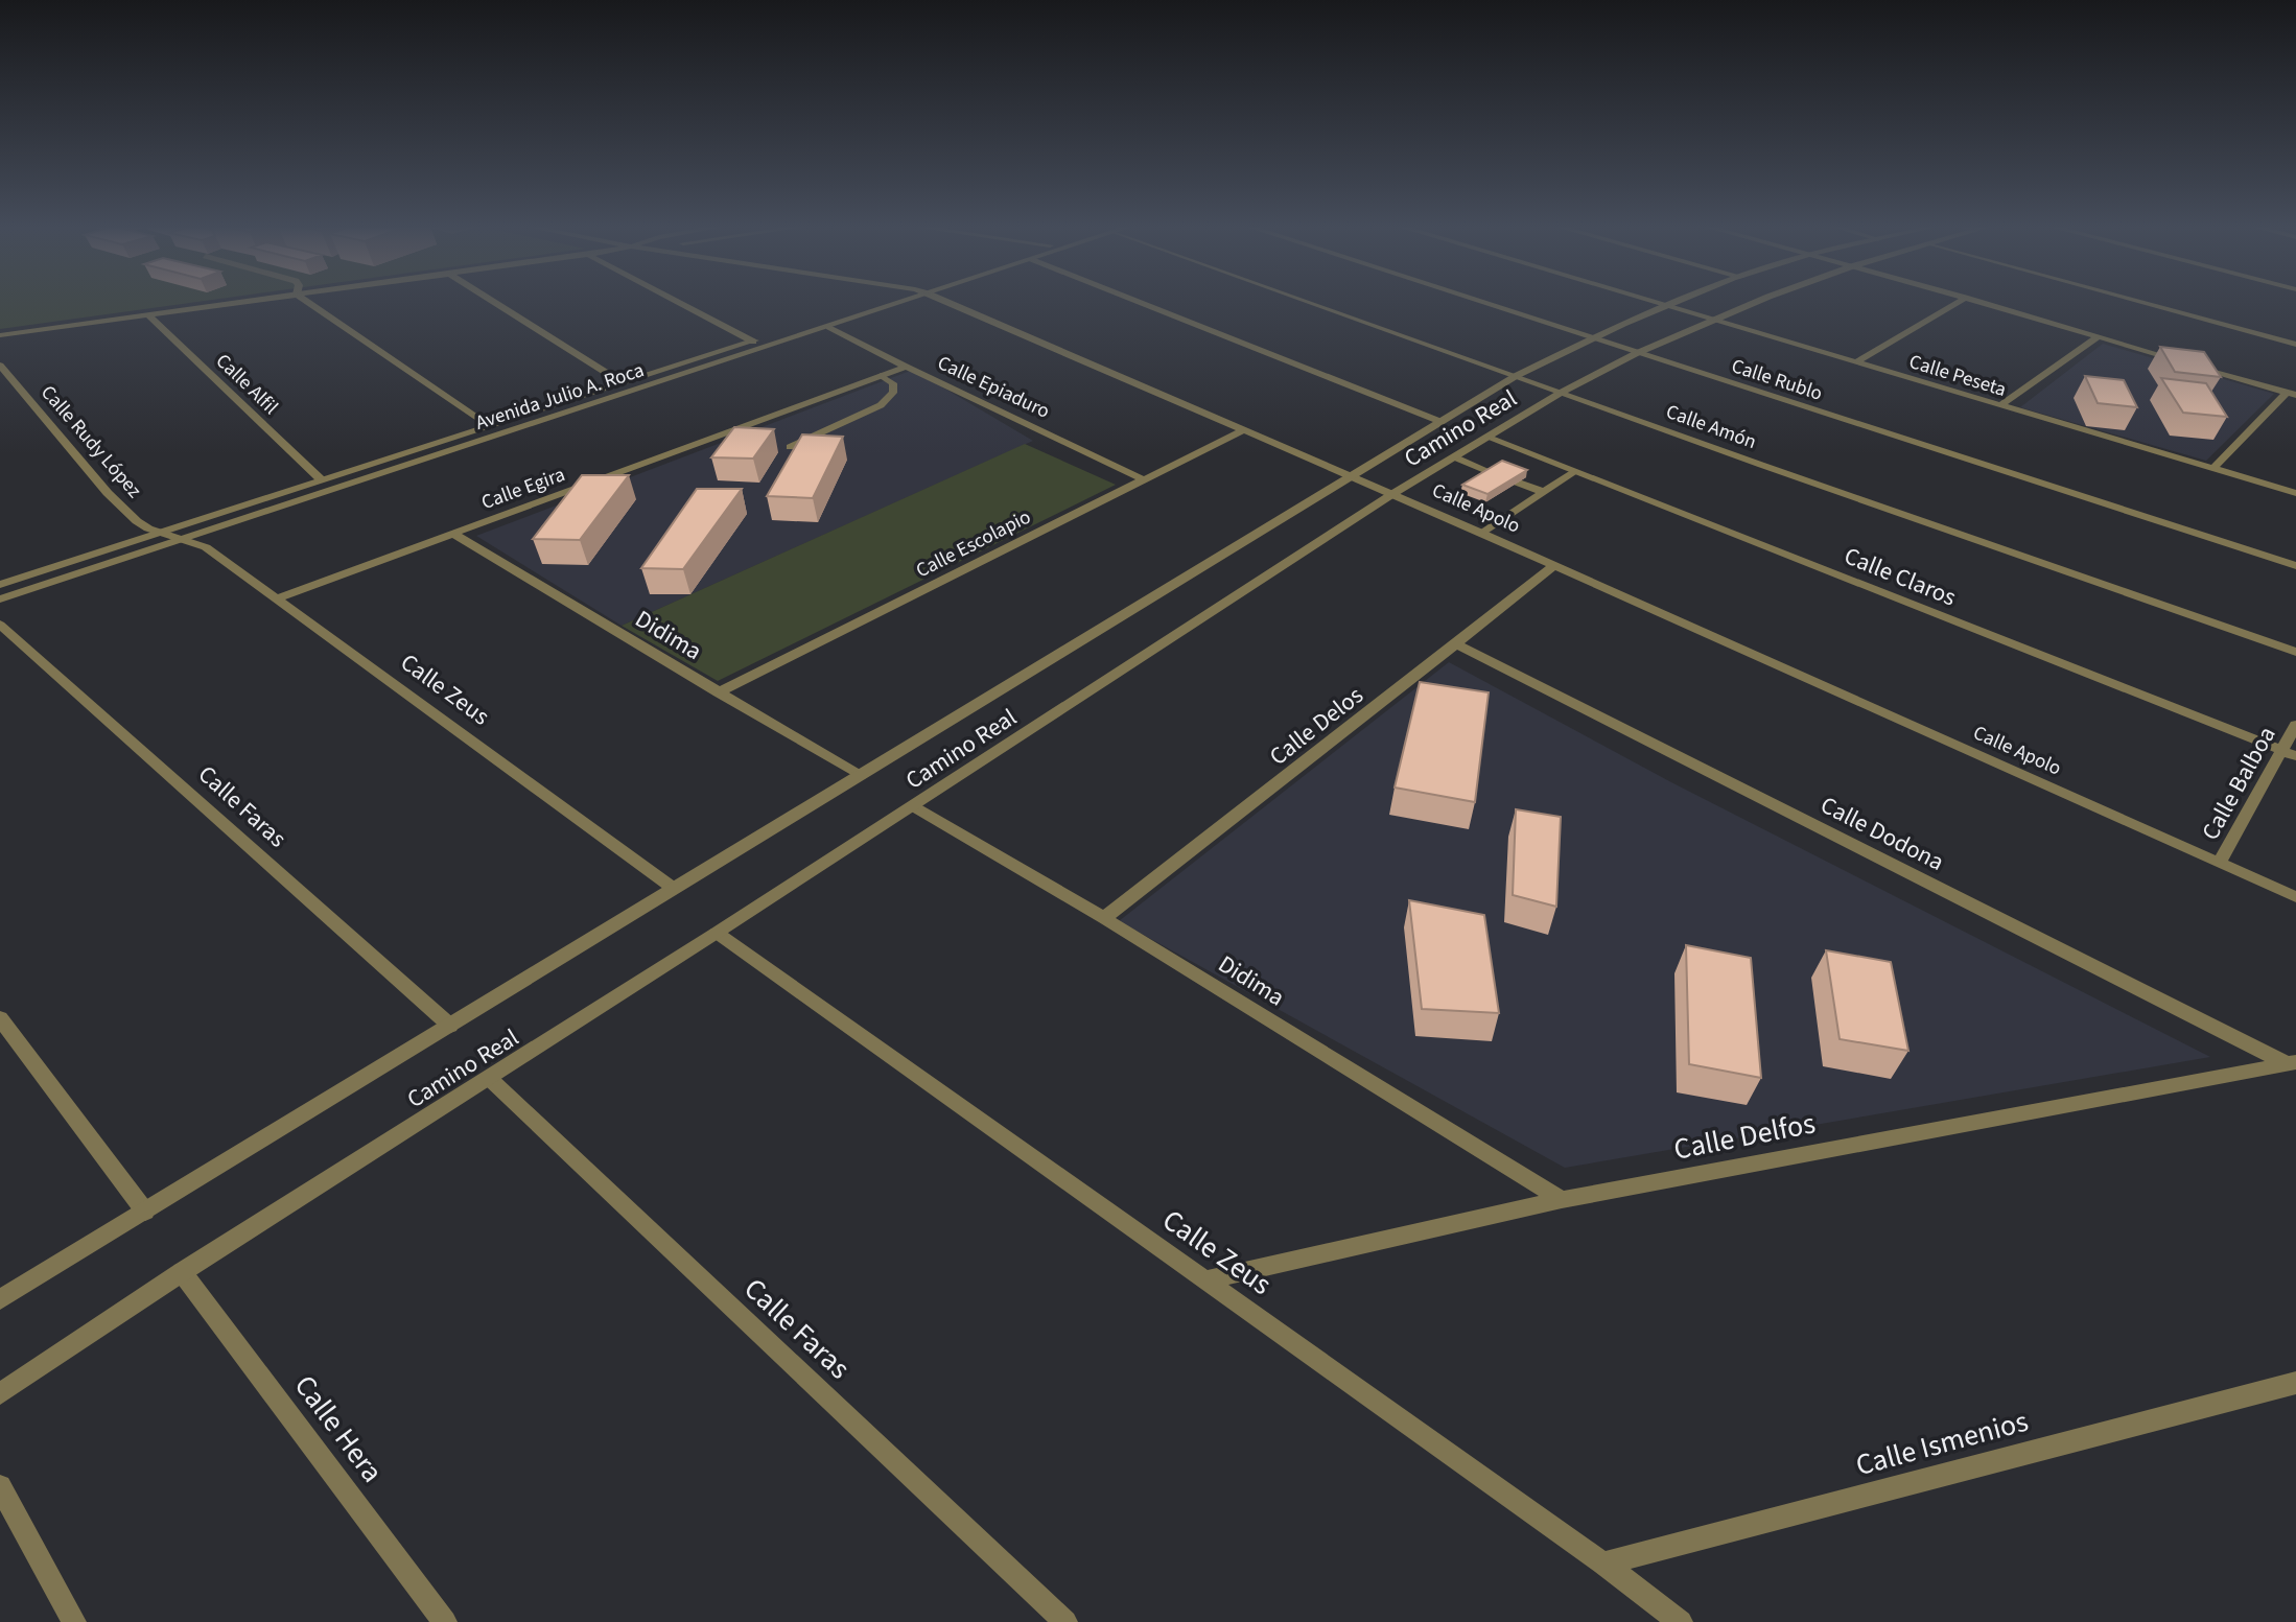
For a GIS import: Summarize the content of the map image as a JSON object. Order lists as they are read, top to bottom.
{
  "streets": {
    "street": [
      "Calle Peseta",
      "Calle Rublo",
      "Calle Alfil",
      "Calle Epiaduro",
      "Avenida Julio A. Roca",
      "Calle Amón",
      "Camino Real",
      "Calle Rudy López",
      "Calle Egira",
      "Calle Apolo",
      "Calle Escolapio",
      "Calle Claros",
      "Didima",
      "Calle Zeus",
      "Calle Delos",
      "Calle Balboa",
      "Calle Faras",
      "Calle Dodona",
      "Calle Delfos",
      "Calle Hera",
      "Calle Ismenios"
    ]
  },
  "crossings": [
    ["Calle Peseta", "Camino Real"],
    ["Calle Rublo", "Camino Real"],
    ["Calle Alfil", "Avenida Julio A. Roca"],
    ["Calle Epiaduro", "Avenida Julio A. Roca"],
    ["Calle Epiaduro", "Calle Egira"],
    ["Calle Epiaduro", "Calle Escolapio"],
    ["Avenida Julio A. Roca", "Calle Rudy López"],
    ["Avenida Julio A. Roca", "Calle Zeus"],
    ["Calle Amón", "Camino Real"],
    ["Camino Real", "Calle Apolo"],
    ["Camino Real", "Calle Claros"],
    ["Camino Real", "Didima"],
    ["Camino Real", "Calle Zeus"],
    ["Camino Real", "Calle Faras"],
    ["Camino Real", "Calle Hera"],
    ["Calle Rudy López", "Calle Zeus"],
    ["Calle Egira", "Didima"],
    ["Calle Egira", "Calle Zeus"],
    ["Calle Apolo", "Calle Escolapio"],
    ["Calle Apolo", "Calle Delos"],
    ["Calle Apolo", "Calle Balboa"],
    ["Calle Escolapio", "Didima"],
    ["Calle Claros", "Calle Balboa"],
    ["Didima", "Calle Delos"],
    ["Didima", "Calle Delfos"],
    ["Calle Zeus", "Calle Delfos"],
    ["Calle Zeus", "Calle Ismenios"],
    ["Calle Delos", "Calle Dodona"],
    ["Calle Dodona", "Calle Delfos"]
  ]
}
